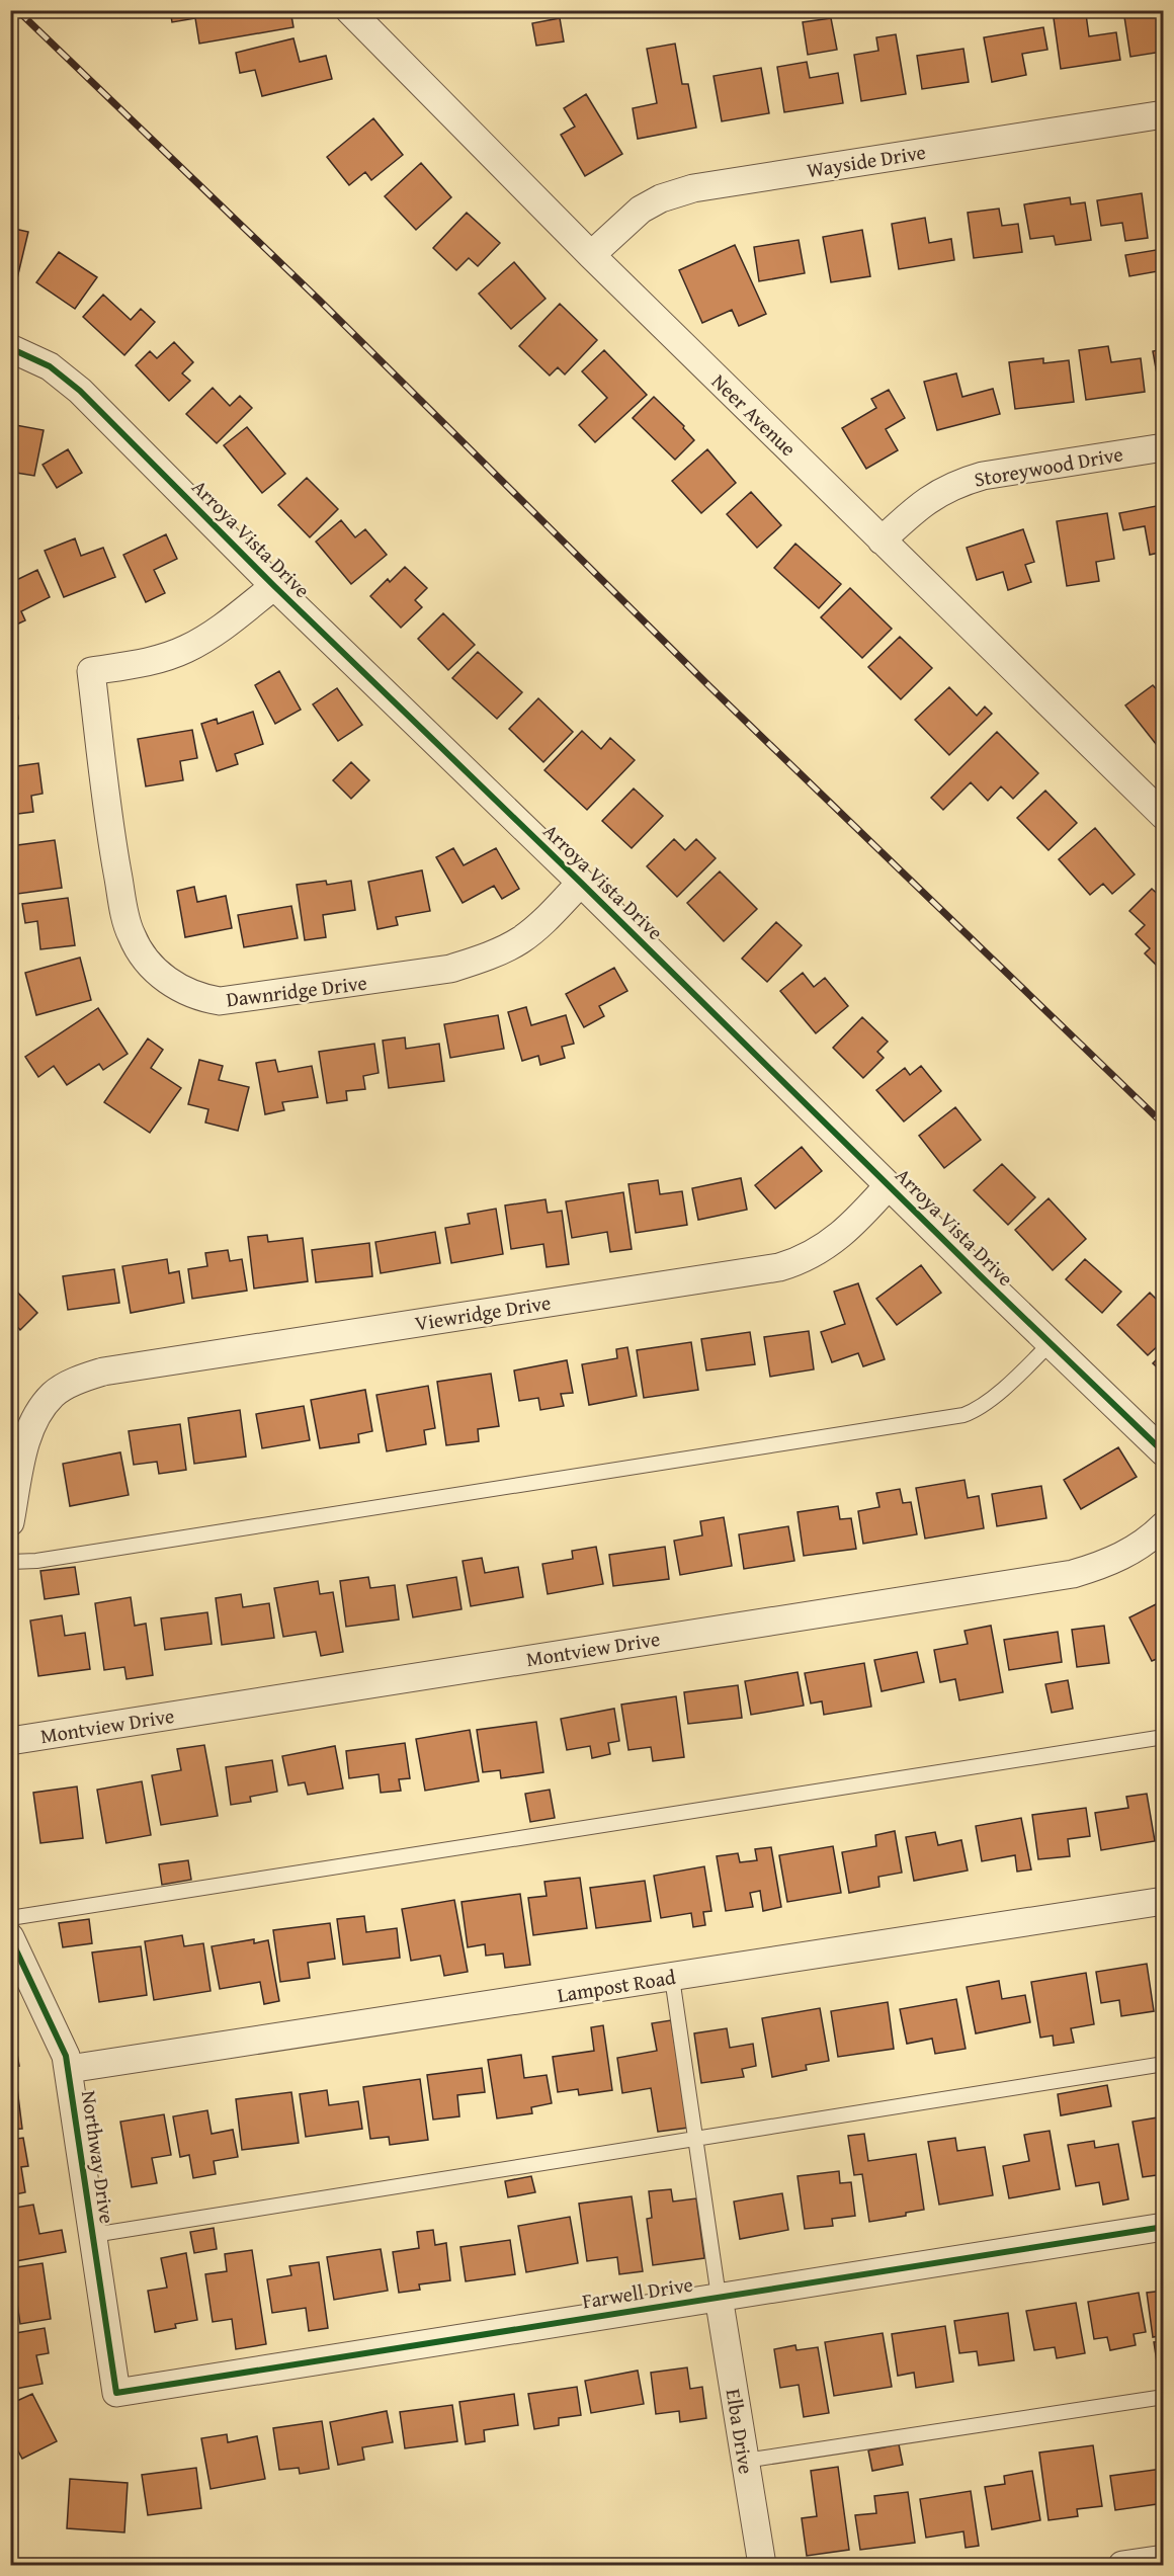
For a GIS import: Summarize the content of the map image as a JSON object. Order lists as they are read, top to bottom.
{
  "streets": {
    "street": [
      "Wayside Drive",
      "Neer Avenue",
      "Storeywood Drive",
      "Arroya Vista Drive",
      "Dawnridge Drive",
      "Viewridge Drive",
      "Montview Drive",
      "Lampost Road",
      "Northway Drive",
      "Farwell Drive",
      "Elba Drive"
    ]
  },
  "crossings": [
    ["Wayside Drive", "Neer Avenue"],
    ["Neer Avenue", "Storeywood Drive"],
    ["Arroya Vista Drive", "Dawnridge Drive"],
    ["Arroya Vista Drive", "Viewridge Drive"],
    ["Lampost Road", "Northway Drive"],
    ["Northway Drive", "Farwell Drive"],
    ["Farwell Drive", "Elba Drive"]
  ]
}
